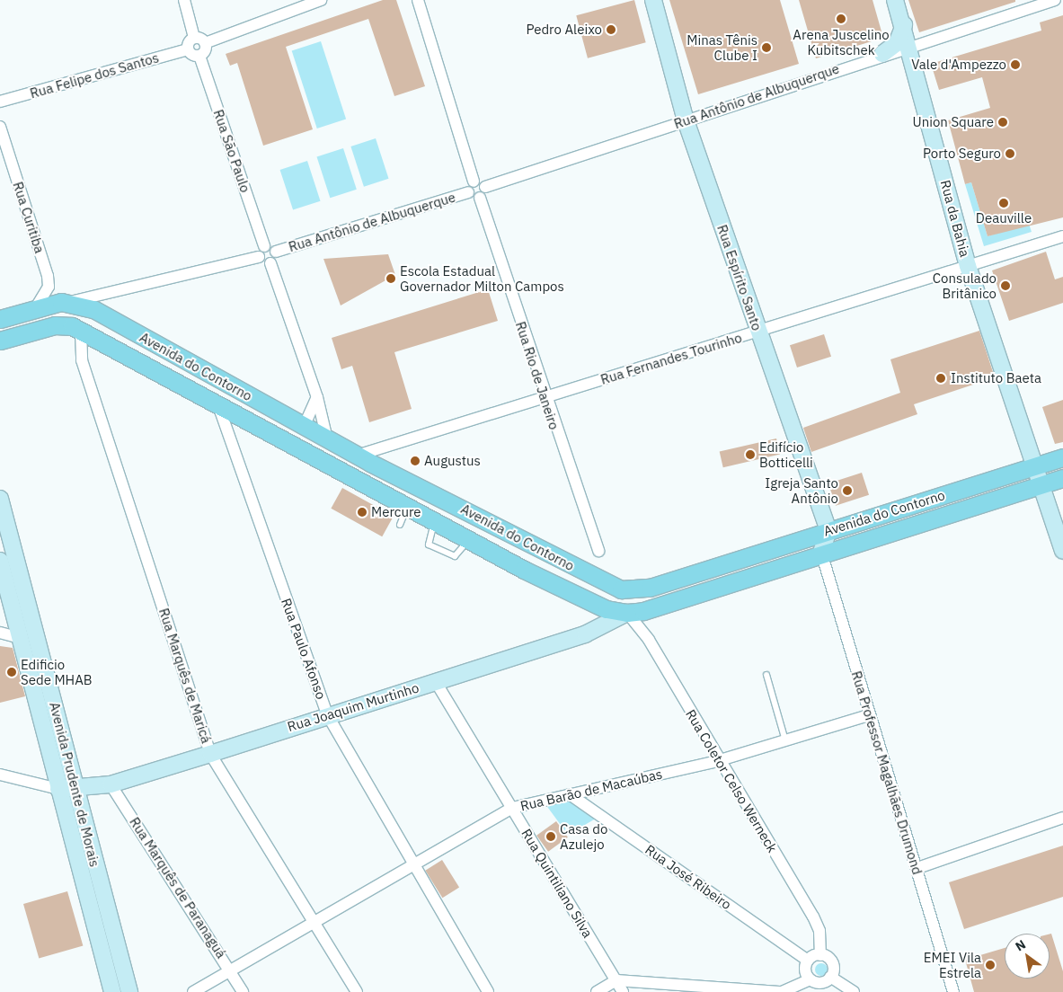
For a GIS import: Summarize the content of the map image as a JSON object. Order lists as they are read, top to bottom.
{
  "streets": {
    "main road": ["Avenida do Contorno"],
    "street": [
      "Rua Felipe dos Santos",
      "Rua Antônio de Albuquerque",
      "Rua São Paulo",
      "Rua Curitiba",
      "Rua da Bahia",
      "Rua Espírito Santo",
      "Rua Fernandes Tourinho",
      "Rua Rio de Janeiro",
      "Rua Paulo Afonso",
      "Rua Marquês de Maricá",
      "Rua Joaquim Murtinho",
      "Rua Professor Magalhães Drumond",
      "Rua Coletor Celso Werneck",
      "Avenida Prudente de Morais",
      "Rua Barão de Macaúbas",
      "Rua José Ribeiro",
      "Rua Quintiliano Silva",
      "Rua Marquês de Paranaguá"
    ]
  },
  "crossings": [
    ["Rua Antônio de Albuquerque", "Rua da Bahia"],
    ["Rua Antônio de Albuquerque", "Rua Espírito Santo"],
    ["Rua Curitiba", "Avenida do Contorno"],
    ["Rua da Bahia", "Rua Fernandes Tourinho"],
    ["Rua da Bahia", "Avenida do Contorno"],
    ["Rua Espírito Santo", "Rua Fernandes Tourinho"],
    ["Rua Espírito Santo", "Avenida do Contorno"],
    ["Rua Fernandes Tourinho", "Avenida do Contorno"],
    ["Rua Fernandes Tourinho", "Rua Rio de Janeiro"],
    ["Avenida do Contorno", "Rua Paulo Afonso"],
    ["Avenida do Contorno", "Rua Marquês de Maricá"],
    ["Avenida do Contorno", "Rua Joaquim Murtinho"],
    ["Avenida do Contorno", "Rua Professor Magalhães Drumond"],
    ["Avenida do Contorno", "Rua Coletor Celso Werneck"],
    ["Rua Paulo Afonso", "Rua Joaquim Murtinho"],
    ["Rua Paulo Afonso", "Rua Barão de Macaúbas"],
    ["Rua Marquês de Maricá", "Rua Joaquim Murtinho"],
    ["Rua Marquês de Maricá", "Rua Barão de Macaúbas"],
    ["Rua Joaquim Murtinho", "Rua Coletor Celso Werneck"],
    ["Rua Joaquim Murtinho", "Avenida Prudente de Morais"],
    ["Rua Joaquim Murtinho", "Rua Quintiliano Silva"],
    ["Rua Joaquim Murtinho", "Rua Marquês de Paranaguá"],
    ["Rua Professor Magalhães Drumond", "Rua Barão de Macaúbas"],
    ["Rua Coletor Celso Werneck", "Rua Barão de Macaúbas"],
    ["Rua Coletor Celso Werneck", "Rua José Ribeiro"],
    ["Rua Barão de Macaúbas", "Rua José Ribeiro"],
    ["Rua Barão de Macaúbas", "Rua Quintiliano Silva"],
    ["Rua Barão de Macaúbas", "Rua Marquês de Paranaguá"]
  ],
  "places": [
    "Arena Juscelino Kubitschek",
    "Pedro Aleixo",
    "Minas Tênis Clube I",
    "Vale d'Ampezzo",
    "Union Square",
    "Porto Seguro",
    "Deauville",
    "Escola Estadual Governador Milton Campos",
    "Consulado Britânico",
    "Instituto Baeta",
    "Edifício Botticelli",
    "Augustus",
    "Igreja Santo Antônio",
    "Mercure",
    "Edificio Sede MHAB",
    "Casa do Azulejo",
    "EMEI Vila Estrela"
  ],
  "north": "top left"
}
